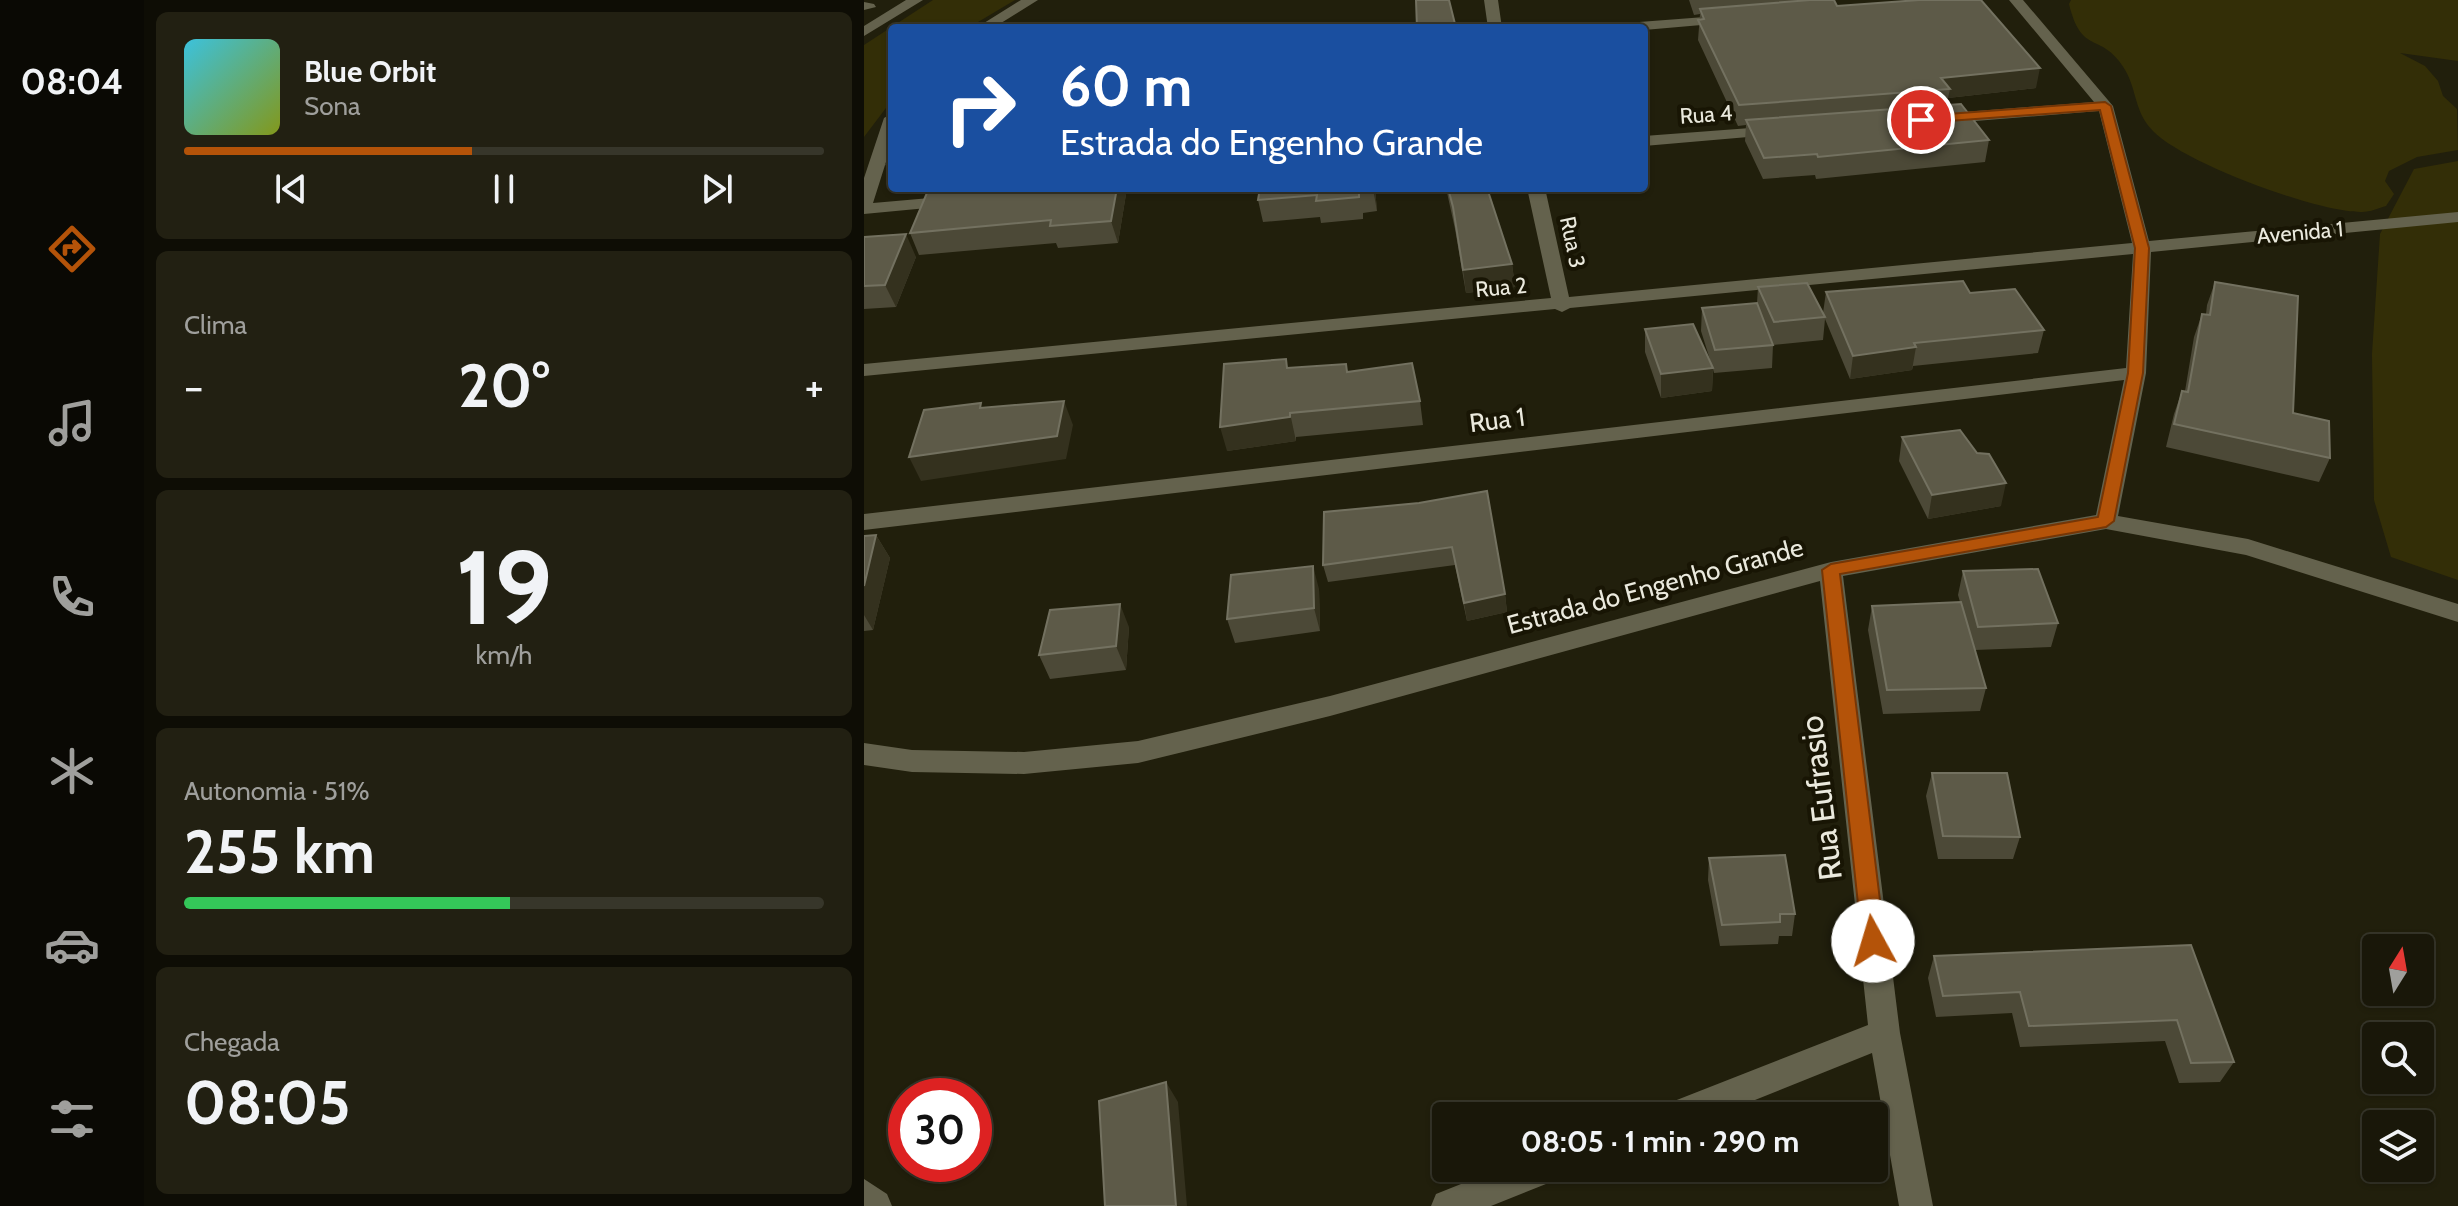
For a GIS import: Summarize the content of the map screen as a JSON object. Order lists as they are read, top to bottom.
{
  "streets": {
    "street": [
      "Rua 4",
      "Avenida 1",
      "Rua 3",
      "Rua 2",
      "Rua 1",
      "Estrada do Engenho Grande",
      "Rua Eufrasio"
    ]
  },
  "crossings": [
    ["Avenida 1", "Rua 2"],
    ["Rua 3", "Rua 2"],
    ["Estrada do Engenho Grande", "Rua Eufrasio"]
  ],
  "north": "top",
  "page": {
    "tabs": "08:04",
    "turn": ["60 m", "Estrada do Engenho Grande"],
    "song": ["Blue Orbit", "Sona"],
    "tile": [
      "Clima",
      ["19", "km/h"],
      ["Autonomia · 51%", "255 km"],
      ["Chegada", "08:05"]
    ],
    "heat": ["−", "20°", "+"],
    "limit": "30",
    "trip": "08:05 · 1 min · 290 m"
  }
}
